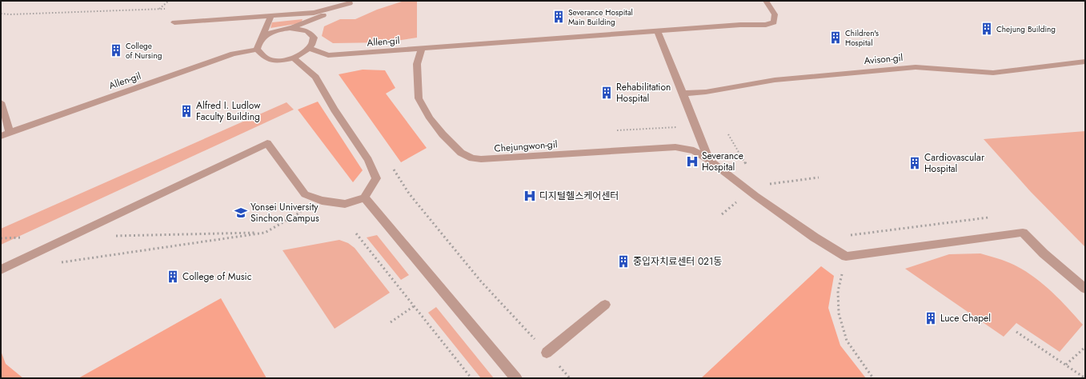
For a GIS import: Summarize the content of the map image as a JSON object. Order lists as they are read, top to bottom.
{
  "streets": {
    "street": ["Allen-gil", "Avison-gil", "Chejungwon-gil"]
  },
  "crossings": [
    ["Allen-gil", "Chejungwon-gil"]
  ],
  "places": {
    "building": [
      "Severance Hospital Main Building",
      "Chejung Building",
      "Children's Hospital",
      "College of Nursing",
      "Rehabilitation Hospital",
      "Alfred I. Ludlow Faculty Building",
      "Cardiovascular Hospital",
      "중입자치료센터 021동",
      "College of Music",
      "Luce Chapel"
    ],
    "hospital": ["Severance Hospital", "디지털헬스케어센터"],
    "school or university": ["Yonsei University Sinchon Campus"]
  }
}
